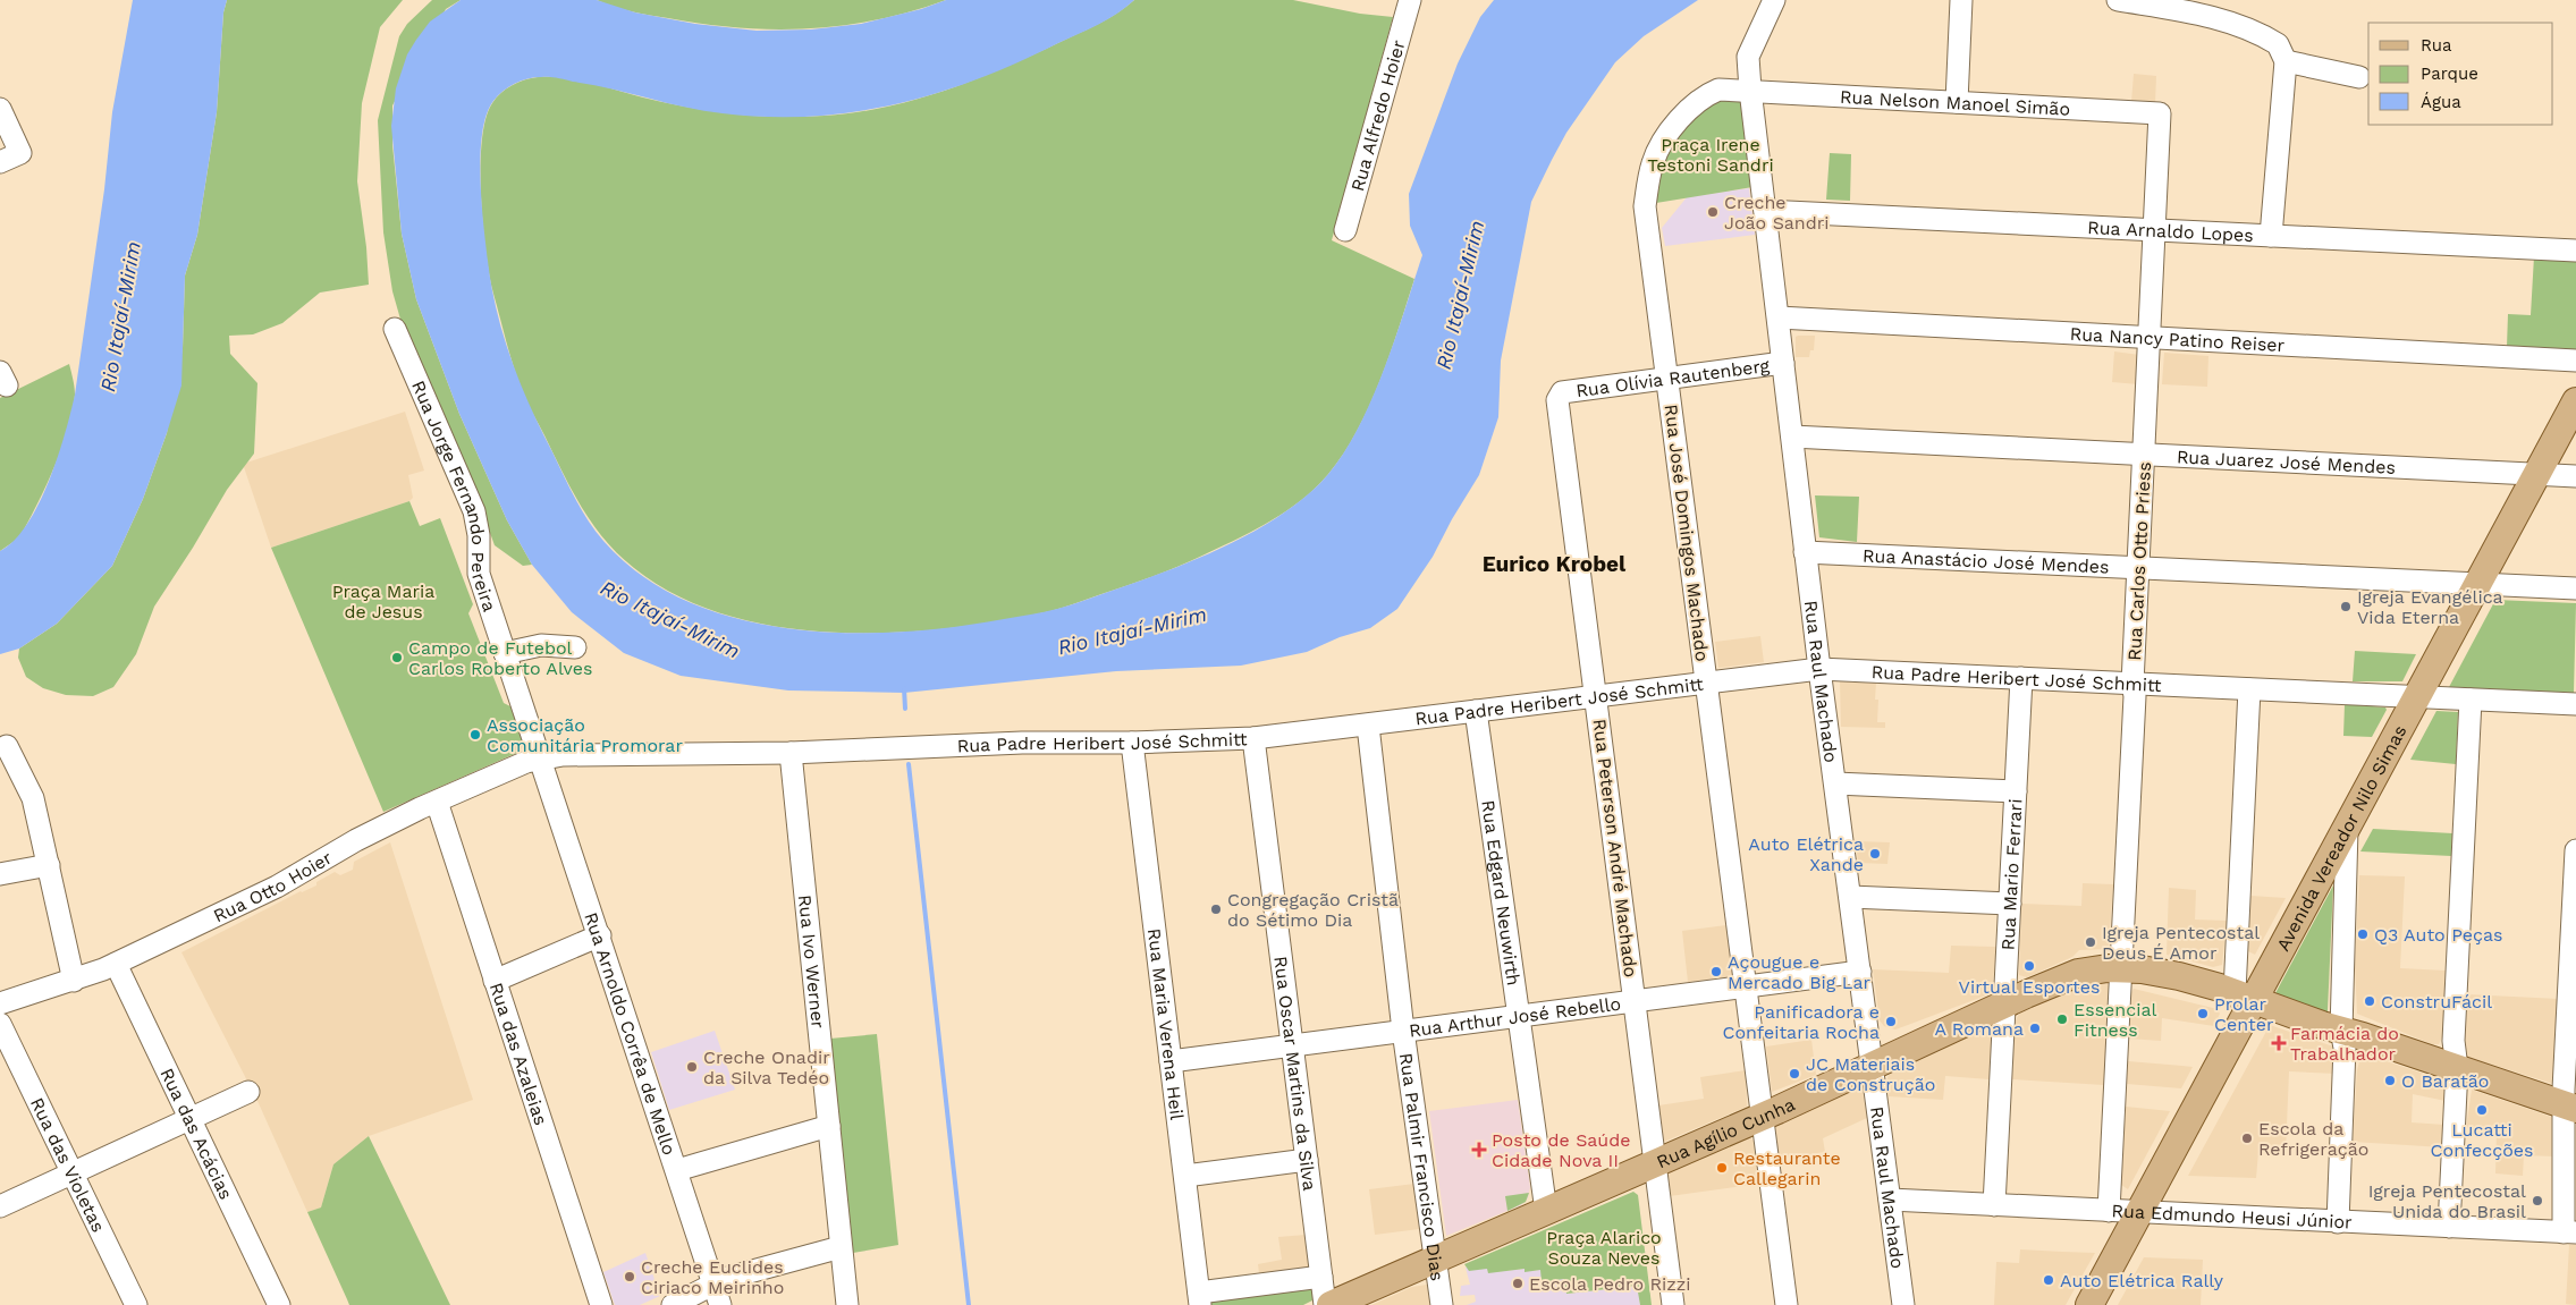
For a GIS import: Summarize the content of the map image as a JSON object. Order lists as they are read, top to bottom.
{
  "streets": {
    "main road": ["Avenida Vereador Nilo Simas", "Rua Agílio Cunha"],
    "street": [
      "Rua Nelson Manoel Simão",
      "Rua Alfredo Hoier",
      "Rua Arnaldo Lopes",
      "Rua Nancy Patino Reiser",
      "Rua Olívia Rautenberg",
      "Rua Juarez José Mendes",
      "Rua Jorge Fernando Pereira",
      "Rua José Domingos Machado",
      "Rua Anastácio José Mendes",
      "Rua Carlos Otto Priess",
      "Rua Padre Heribert José Schmitt",
      "Rua Raul Machado",
      "Rua Peterson André Machado",
      "Rua Mario Ferrari",
      "Rua Otto Hoier",
      "Rua Edgard Neuwirth",
      "Rua Ivo Werner",
      "Rua Arthur José Rebello",
      "Rua Maria Verena Heil",
      "Rua Arnoldo Corrêa de Mello",
      "Rua das Azaleias",
      "Rua Oscar Martins da Silva",
      "Rua das Acácias",
      "Rua das Violetas",
      "Rua Palmir Francisco Dias",
      "Rua Edmundo Heusi Júnior"
    ]
  },
  "crossings": [
    ["Rua Nelson Manoel Simão", "Rua José Domingos Machado"],
    ["Rua Nelson Manoel Simão", "Rua Carlos Otto Priess"],
    ["Rua Nelson Manoel Simão", "Rua Raul Machado"],
    ["Rua Arnaldo Lopes", "Rua Carlos Otto Priess"],
    ["Rua Arnaldo Lopes", "Rua Raul Machado"],
    ["Rua Nancy Patino Reiser", "Rua Carlos Otto Priess"],
    ["Rua Nancy Patino Reiser", "Rua Raul Machado"],
    ["Rua Olívia Rautenberg", "Rua José Domingos Machado"],
    ["Rua Olívia Rautenberg", "Rua Raul Machado"],
    ["Rua Olívia Rautenberg", "Rua Peterson André Machado"],
    ["Rua Juarez José Mendes", "Rua Carlos Otto Priess"],
    ["Rua Juarez José Mendes", "Rua Raul Machado"],
    ["Rua Juarez José Mendes", "Avenida Vereador Nilo Simas"],
    ["Rua Jorge Fernando Pereira", "Rua Padre Heribert José Schmitt"],
    ["Rua Jorge Fernando Pereira", "Rua Otto Hoier"],
    ["Rua Jorge Fernando Pereira", "Rua Arnoldo Corrêa de Mello"],
    ["Rua José Domingos Machado", "Rua Padre Heribert José Schmitt"],
    ["Rua José Domingos Machado", "Rua Raul Machado"],
    ["Rua José Domingos Machado", "Rua Arthur José Rebello"],
    ["Rua José Domingos Machado", "Rua Agílio Cunha"],
    ["Rua Anastácio José Mendes", "Rua Carlos Otto Priess"],
    ["Rua Anastácio José Mendes", "Rua Raul Machado"],
    ["Rua Anastácio José Mendes", "Avenida Vereador Nilo Simas"],
    ["Rua Carlos Otto Priess", "Rua Padre Heribert José Schmitt"],
    ["Rua Carlos Otto Priess", "Rua Agílio Cunha"],
    ["Rua Carlos Otto Priess", "Rua Edmundo Heusi Júnior"],
    ["Rua Padre Heribert José Schmitt", "Rua Raul Machado"],
    ["Rua Padre Heribert José Schmitt", "Avenida Vereador Nilo Simas"],
    ["Rua Padre Heribert José Schmitt", "Rua Peterson André Machado"],
    ["Rua Padre Heribert José Schmitt", "Rua Mario Ferrari"],
    ["Rua Padre Heribert José Schmitt", "Rua Otto Hoier"],
    ["Rua Padre Heribert José Schmitt", "Rua Edgard Neuwirth"],
    ["Rua Padre Heribert José Schmitt", "Rua Ivo Werner"],
    ["Rua Padre Heribert José Schmitt", "Rua Maria Verena Heil"],
    ["Rua Padre Heribert José Schmitt", "Rua Arnoldo Corrêa de Mello"],
    ["Rua Padre Heribert José Schmitt", "Rua Oscar Martins da Silva"],
    ["Rua Padre Heribert José Schmitt", "Rua Palmir Francisco Dias"],
    ["Rua Raul Machado", "Rua Arthur José Rebello"],
    ["Rua Raul Machado", "Rua Agílio Cunha"],
    ["Rua Raul Machado", "Rua Edmundo Heusi Júnior"],
    ["Avenida Vereador Nilo Simas", "Rua Agílio Cunha"],
    ["Avenida Vereador Nilo Simas", "Rua Edmundo Heusi Júnior"],
    ["Rua Peterson André Machado", "Rua Arthur José Rebello"],
    ["Rua Peterson André Machado", "Rua Agílio Cunha"],
    ["Rua Mario Ferrari", "Rua Agílio Cunha"],
    ["Rua Mario Ferrari", "Rua Edmundo Heusi Júnior"],
    ["Rua Otto Hoier", "Rua Arnoldo Corrêa de Mello"],
    ["Rua Otto Hoier", "Rua das Azaleias"],
    ["Rua Otto Hoier", "Rua das Acácias"],
    ["Rua Edgard Neuwirth", "Rua Arthur José Rebello"],
    ["Rua Edgard Neuwirth", "Rua Agílio Cunha"],
    ["Rua Arthur José Rebello", "Rua Maria Verena Heil"],
    ["Rua Arthur José Rebello", "Rua Oscar Martins da Silva"],
    ["Rua Arthur José Rebello", "Rua Palmir Francisco Dias"],
    ["Rua Agílio Cunha", "Rua Palmir Francisco Dias"]
  ],
  "districts": ["Eurico Krobel"],
  "water": ["Rio Itajaí-Mirim"],
  "parks": ["Praça Irene Testoni Sandri", "Praça Maria de Jesus", "Praça Alarico Souza Neves"],
  "places": {
    "other": [
      "Creche João Sandri",
      "Igreja Evangélica Vida Eterna",
      "Campo de Futebol Carlos Roberto Alves",
      "Associação Comunitária Promorar",
      "Auto Elétrica Xande",
      "Congregação Cristã do Sétimo Dia",
      "Q3 Auto Peças",
      "Igreja Pentecostal Deus É Amor",
      "Virtual Esportes",
      "Açougue e Mercado Big Lar",
      "ConstruFácil",
      "Prolar Center",
      "Essencial Fitness",
      "Panificadora e Confeitaria Rocha",
      "A Romana",
      "Creche Onadir da Silva Tedéo",
      "JC Materiais de Construção",
      "O Baratão",
      "Lucatti Confecções",
      "Escola da Refrigeração",
      "Restaurante Callegarin",
      "Igreja Pentecostal Unida do Brasil",
      "Creche Euclides Ciriaco Meirinho",
      "Auto Elétrica Rally",
      "Escola Pedro Rizzi"
    ],
    "health": ["Farmácia do Trabalhador", "Posto de Saúde Cidade Nova II"]
  },
  "legend": ["Rua", "Parque", "Água"]
}
